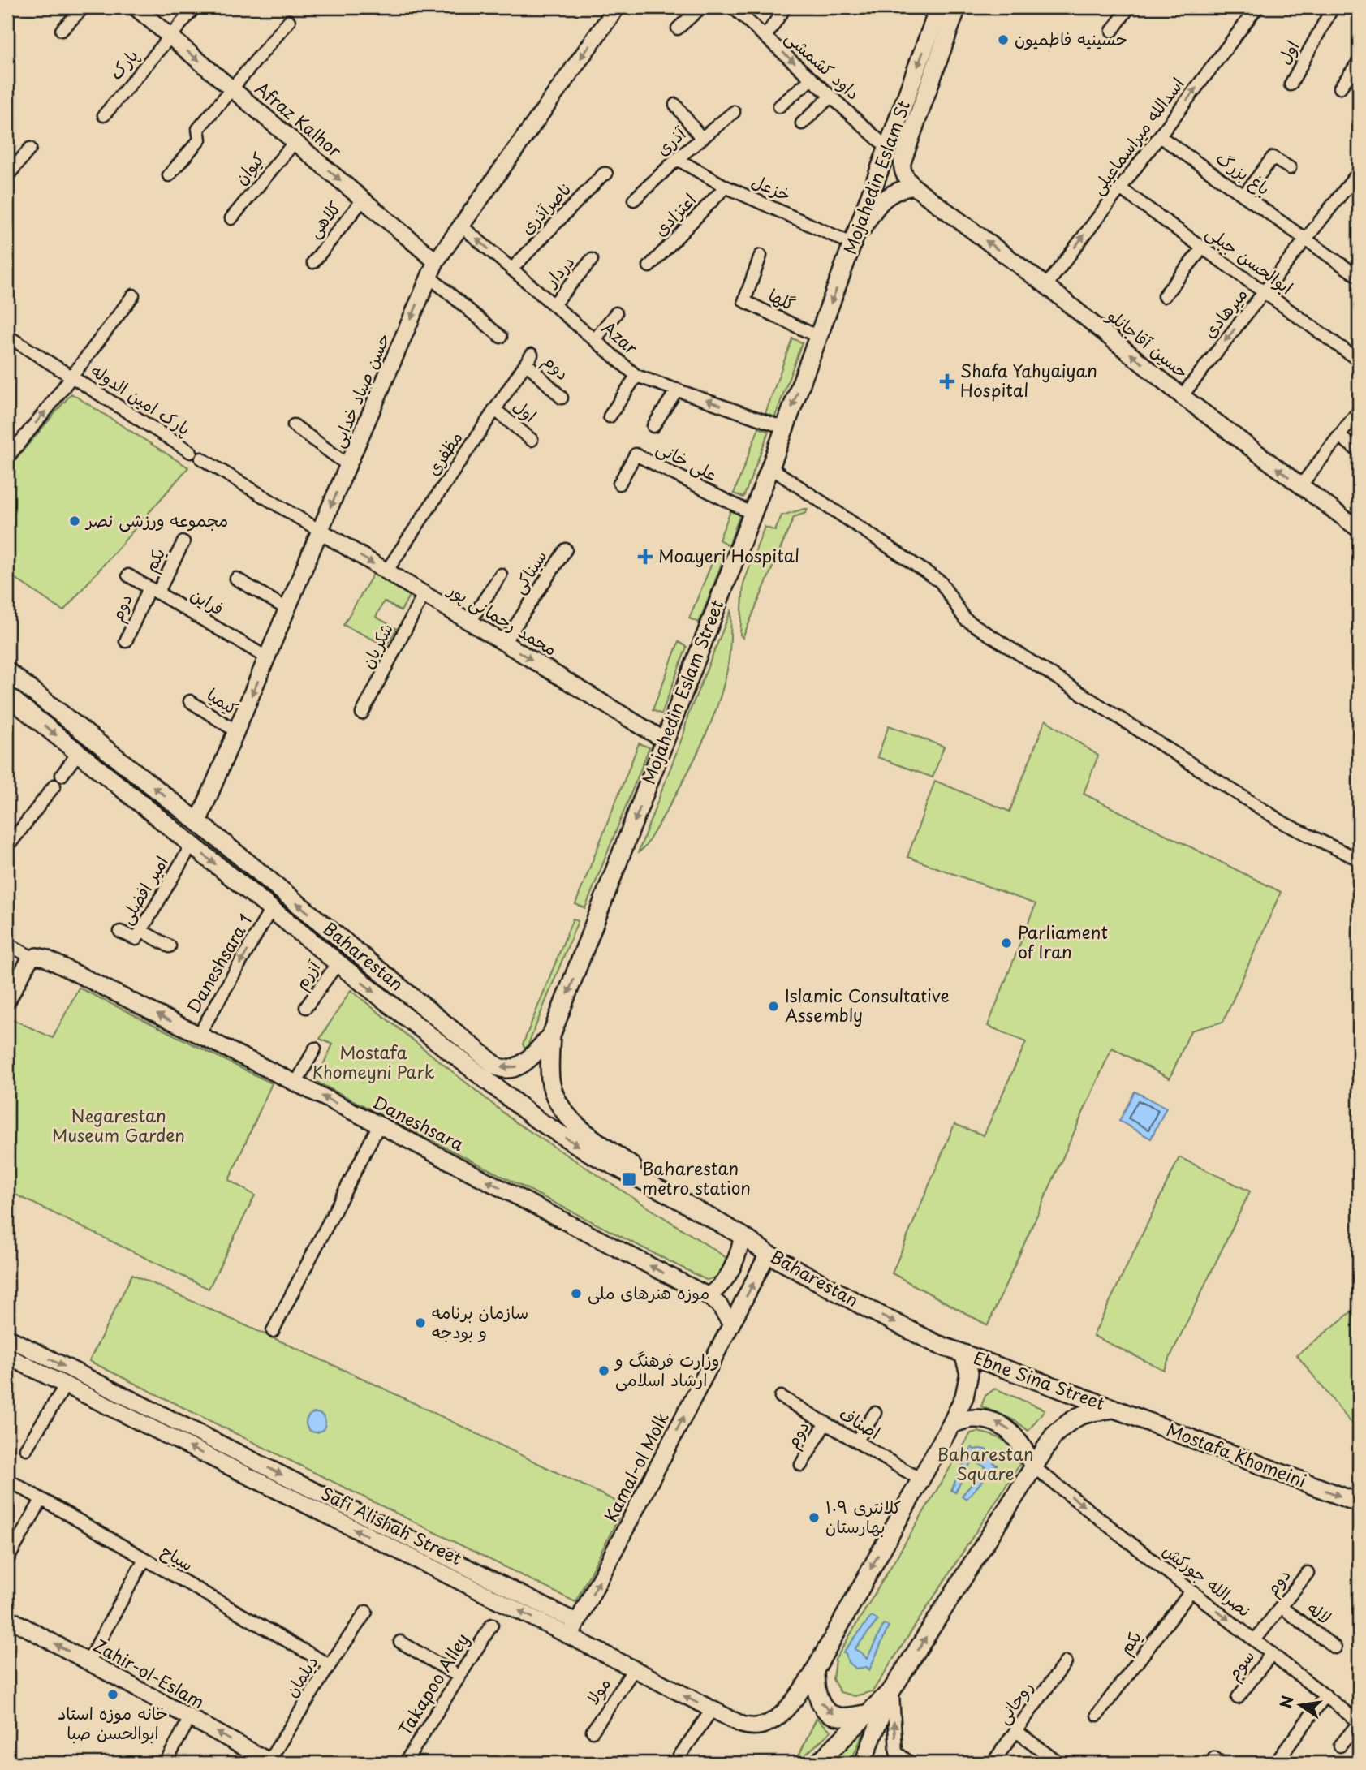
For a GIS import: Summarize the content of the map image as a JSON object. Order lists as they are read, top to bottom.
{
  "streets": {
    "main road": [
      "Mojahedin Eslam St",
      "Mojahedin Eslam Street",
      "Baharestan",
      "Ebne Sina Street",
      "Mostafa Khomeini"
    ],
    "street": [
      "اول",
      "پارک",
      "داود کشمشی",
      "Afraz Kalhor",
      "اسدالله میراسماعیلی",
      "آذری",
      "کیوان",
      "باغ بزرگ",
      "خزعل",
      "ناصرآذری",
      "اعتزادی",
      "کلاهی",
      "ابوالحسن جبلی",
      "دردار",
      "گلها",
      "میرهادی",
      "Azar",
      "حسین آقاجانلو",
      "دوم",
      "حسن صیاد خدایی",
      "پارک امین الدوله",
      "مظفری",
      "علی خانی",
      "یکم",
      "سیناکی",
      "فراین",
      "محمد رحمانی پور",
      "شکریان",
      "کیمیا",
      "امیر افضلی",
      "Daneshsara 1",
      "آزرم",
      "Daneshsara",
      "اصناف",
      "Kamal-ol Molk",
      "Safi Alishah Street",
      "سیاح",
      "نصرالله جورکش",
      "لاله",
      "سوم",
      "Zahir-ol-Eslam",
      "دیلمان",
      "Takapoo Alley",
      "مولا",
      "روحانی"
    ]
  },
  "crossings": [
    ["اول", "مظفری"],
    ["پارک", "Afraz Kalhor"],
    ["داود کشمشی", "Mojahedin Eslam St"],
    ["Afraz Kalhor", "کیوان"],
    ["Afraz Kalhor", "کلاهی"],
    ["Afraz Kalhor", "حسن صیاد خدایی"],
    ["اسدالله میراسماعیلی", "باغ بزرگ"],
    ["اسدالله میراسماعیلی", "ابوالحسن جبلی"],
    ["اسدالله میراسماعیلی", "حسین آقاجانلو"],
    ["آذری", "خزعل"],
    ["باغ بزرگ", "میرهادی"],
    ["Mojahedin Eslam St", "خزعل"],
    ["Mojahedin Eslam St", "گلها"],
    ["Mojahedin Eslam St", "Mojahedin Eslam Street"],
    ["خزعل", "اعتزادی"],
    ["ناصرآذری", "Azar"],
    ["ابوالحسن جبلی", "میرهادی"],
    ["دردار", "Azar"],
    ["گلها", "Mojahedin Eslam Street"],
    ["میرهادی", "حسین آقاجانلو"],
    ["Azar", "حسن صیاد خدایی"],
    ["Azar", "Mojahedin Eslam Street"],
    ["دوم", "مظفری"],
    ["دوم", "یکم"],
    ["دوم", "فراین"],
    ["دوم", "اصناف"],
    ["دوم", "نصرالله جورکش"],
    ["دوم", "لاله"],
    ["حسن صیاد خدایی", "پارک امین الدوله"],
    ["حسن صیاد خدایی", "فراین"],
    ["حسن صیاد خدایی", "محمد رحمانی پور"],
    ["حسن صیاد خدایی", "کیمیا"],
    ["حسن صیاد خدایی", "Baharestan"],
    ["پارک امین الدوله", "محمد رحمانی پور"],
    ["مظفری", "محمد رحمانی پور"],
    ["علی خانی", "Mojahedin Eslam Street"],
    ["یکم", "فراین"],
    ["یکم", "نصرالله جورکش"],
    ["سیناکی", "محمد رحمانی پور"],
    ["محمد رحمانی پور", "شکریان"],
    ["محمد رحمانی پور", "Mojahedin Eslam Street"],
    ["Mojahedin Eslam Street", "Baharestan"],
    ["امیر افضلی", "Baharestan"],
    ["Baharestan", "Daneshsara 1"],
    ["Baharestan", "آزرم"],
    ["Baharestan", "Ebne Sina Street"],
    ["Baharestan", "Kamal-ol Molk"],
    ["Daneshsara 1", "Daneshsara"],
    ["Daneshsara", "Kamal-ol Molk"],
    ["Ebne Sina Street", "Mostafa Khomeini"],
    ["Kamal-ol Molk", "Safi Alishah Street"],
    ["Safi Alishah Street", "مولا"],
    ["سیاح", "دیلمان"],
    ["نصرالله جورکش", "سوم"],
    ["Zahir-ol-Eslam", "دیلمان"]
  ],
  "one_way": [
    "Afraz Kalhor",
    "اسدالله میراسماعیلی",
    "حسین آقاجانلو",
    "حسن صیاد خدایی",
    "محمد رحمانی پور",
    "Mojahedin Eslam Street",
    "Daneshsara 1",
    "Daneshsara",
    "Mostafa Khomeini",
    "Kamal-ol Molk",
    "نصرالله جورکش",
    "Zahir-ol-Eslam"
  ],
  "parks": ["Mostafa Khomeyni Park", "Negarestan Museum Garden", "Baharestan Square"],
  "places": {
    "other": [
      "حسینیه فاطمیون",
      "مجموعه ورزشی نصر",
      "Parliament of Iran",
      "Islamic Consultative Assembly",
      "موزه هنرهای ملی",
      "سازمان برنامه و بودجه",
      "وزارت فرهنگ و ارشاد اسلامی",
      "کلانتری ۱۰۹ بهارستان",
      "خانه موزه استاد ابوالحسن صبا"
    ],
    "health": ["Shafa Yahyaiyan Hospital", "Moayeri Hospital"],
    "transit": ["Baharestan metro station"]
  },
  "north": "left"
}
